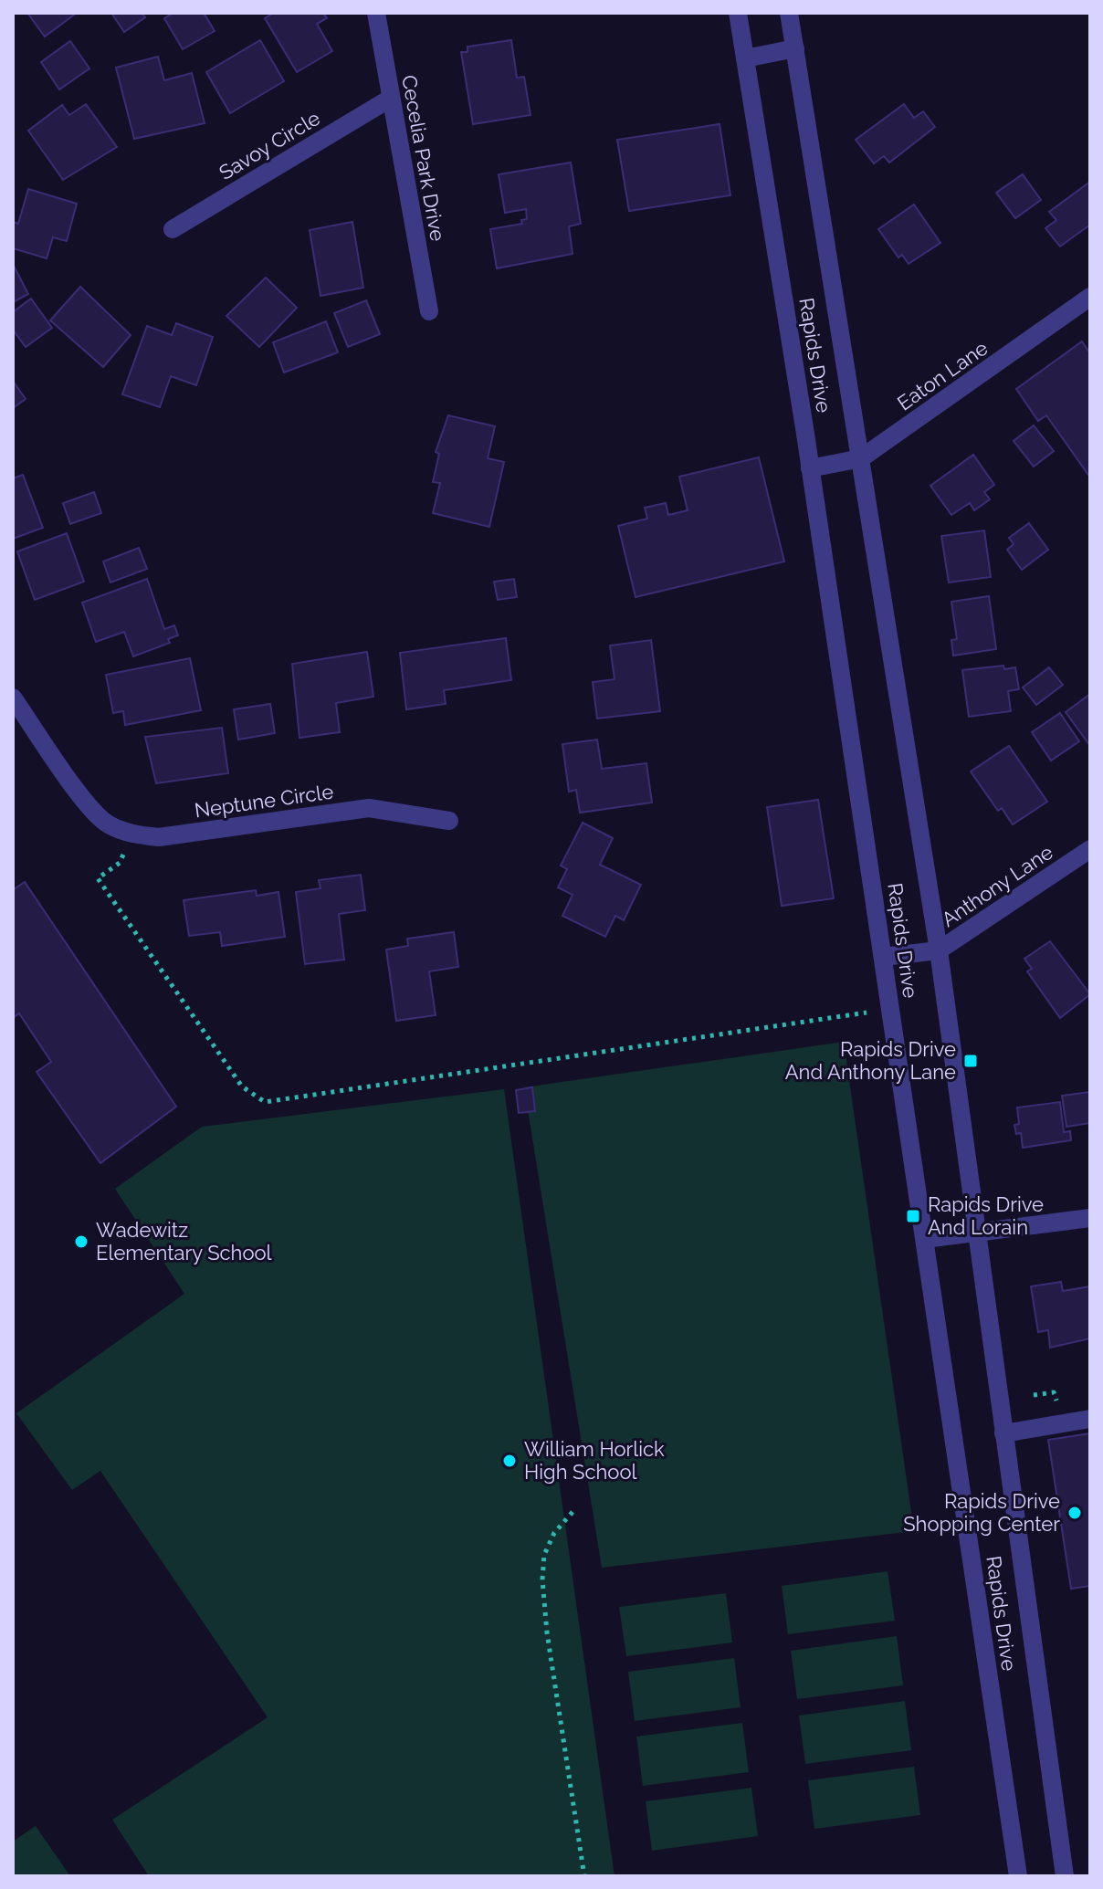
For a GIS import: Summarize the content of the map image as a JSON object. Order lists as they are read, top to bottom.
{
  "streets": {
    "street": [
      "Savoy Circle",
      "Cecelia Park Drive",
      "Rapids Drive",
      "Eaton Lane",
      "Neptune Circle",
      "Anthony Lane"
    ]
  },
  "crossings": [
    ["Savoy Circle", "Cecelia Park Drive"],
    ["Rapids Drive", "Eaton Lane"],
    ["Rapids Drive", "Anthony Lane"]
  ],
  "places": {
    "transit": ["Rapids Drive And Anthony Lane", "Rapids Drive And Lorain"],
    "other": ["Wadewitz Elementary School", "William Horlick High School", "Rapids Drive Shopping Center"]
  }
}
